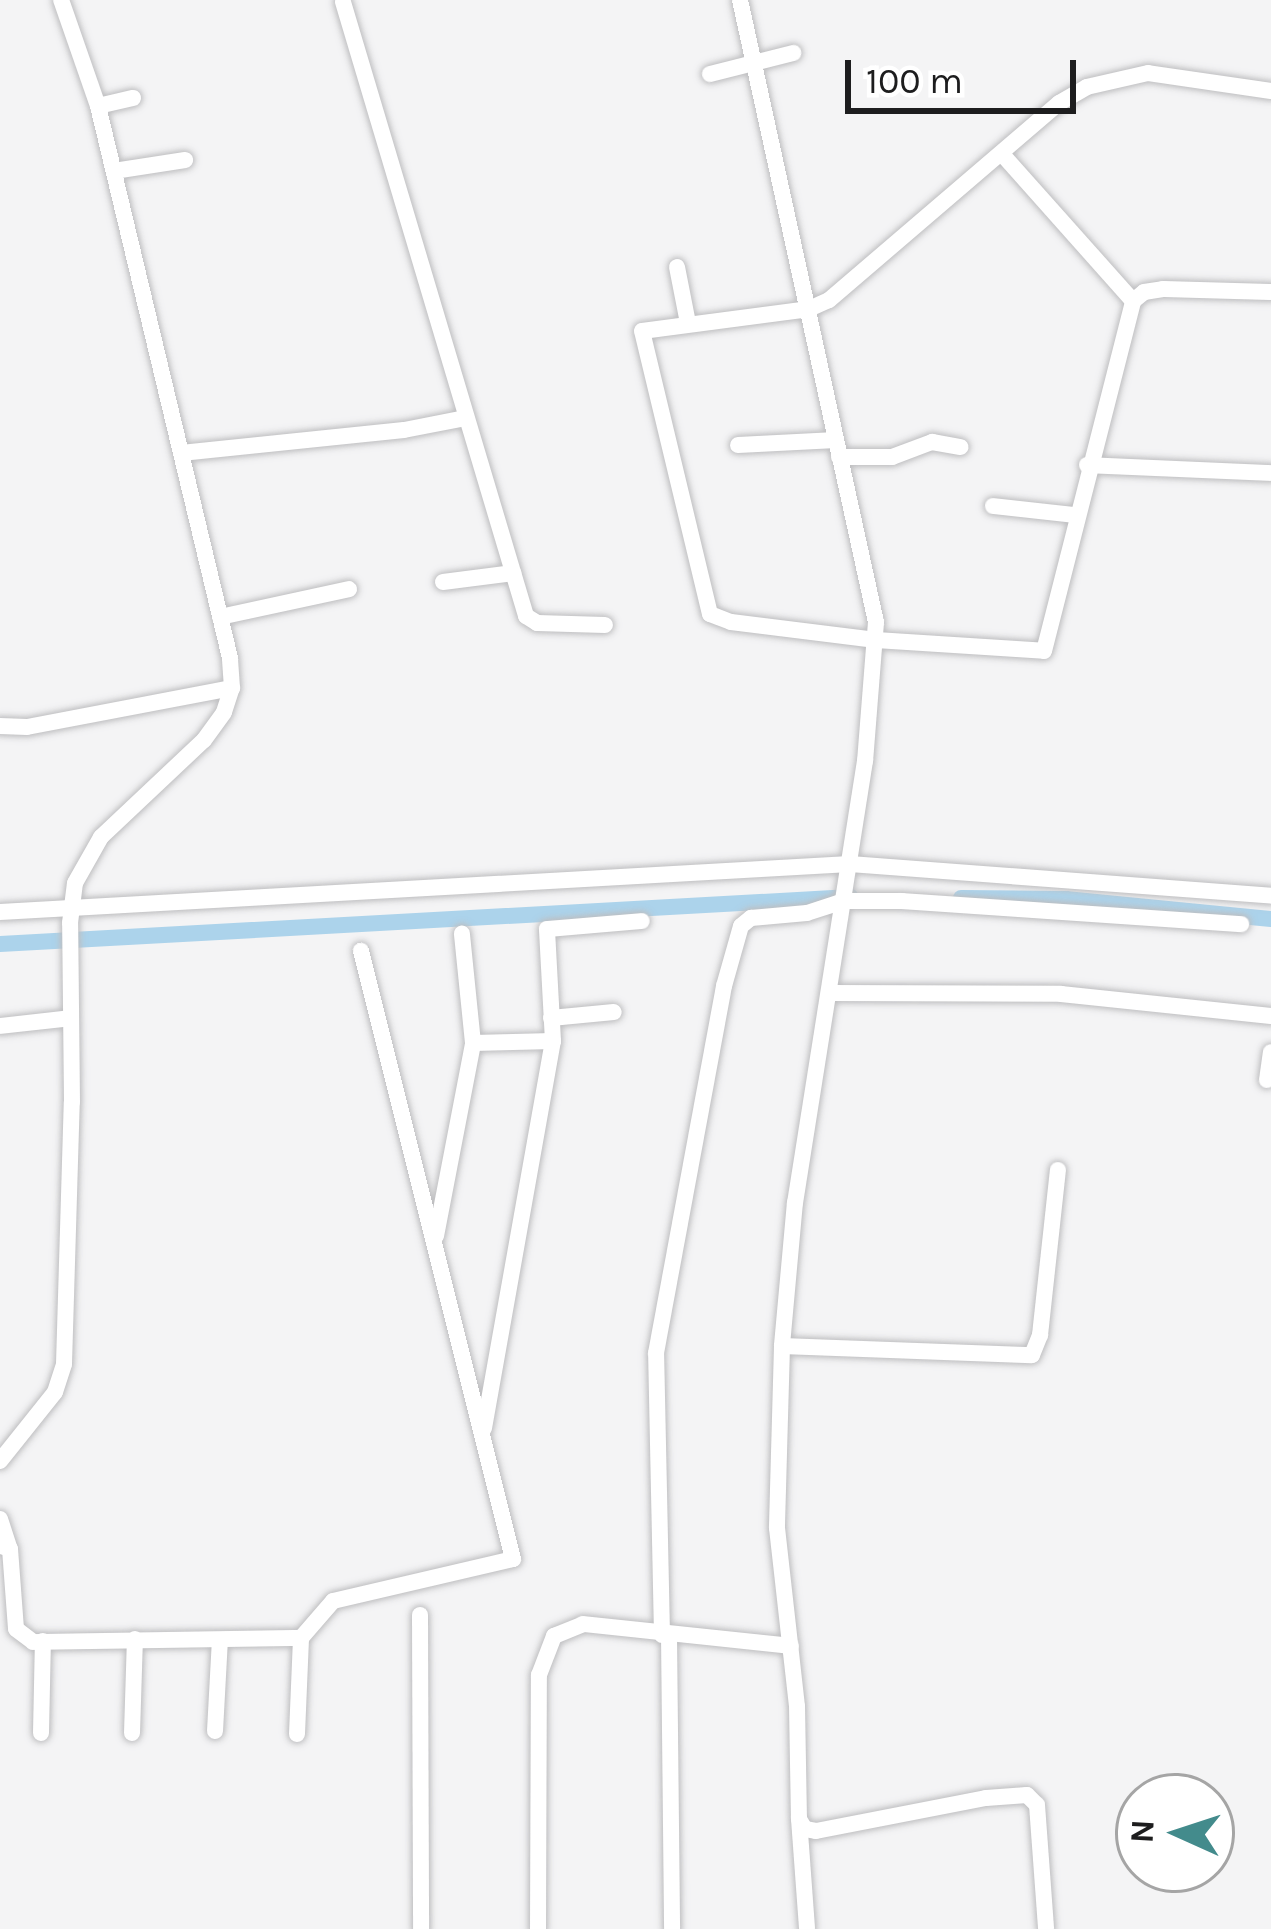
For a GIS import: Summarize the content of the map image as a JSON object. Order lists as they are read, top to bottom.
{
  "scale_bar": "100 m",
  "north": "left"
}
